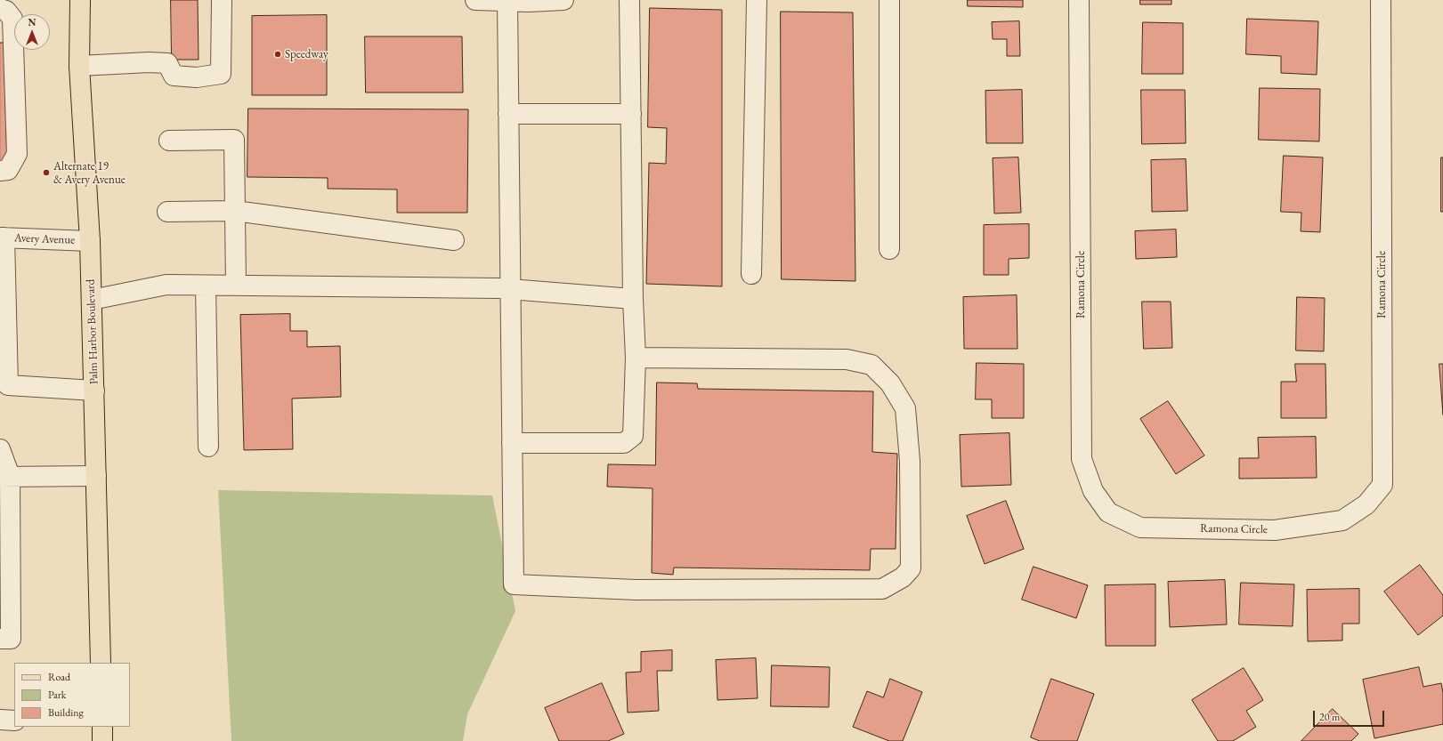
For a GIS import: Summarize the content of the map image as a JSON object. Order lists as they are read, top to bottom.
{
  "streets": {
    "main road": ["Palm Harbor Boulevard"],
    "street": ["Avery Avenue", "Ramona Circle"]
  },
  "crossings": [
    ["Avery Avenue", "Palm Harbor Boulevard"]
  ],
  "places": ["Speedway", "Alternate 19 & Avery Avenue"],
  "legend": ["Road", "Park", "Building"],
  "scale_bar": "20 m",
  "north": "top"
}
